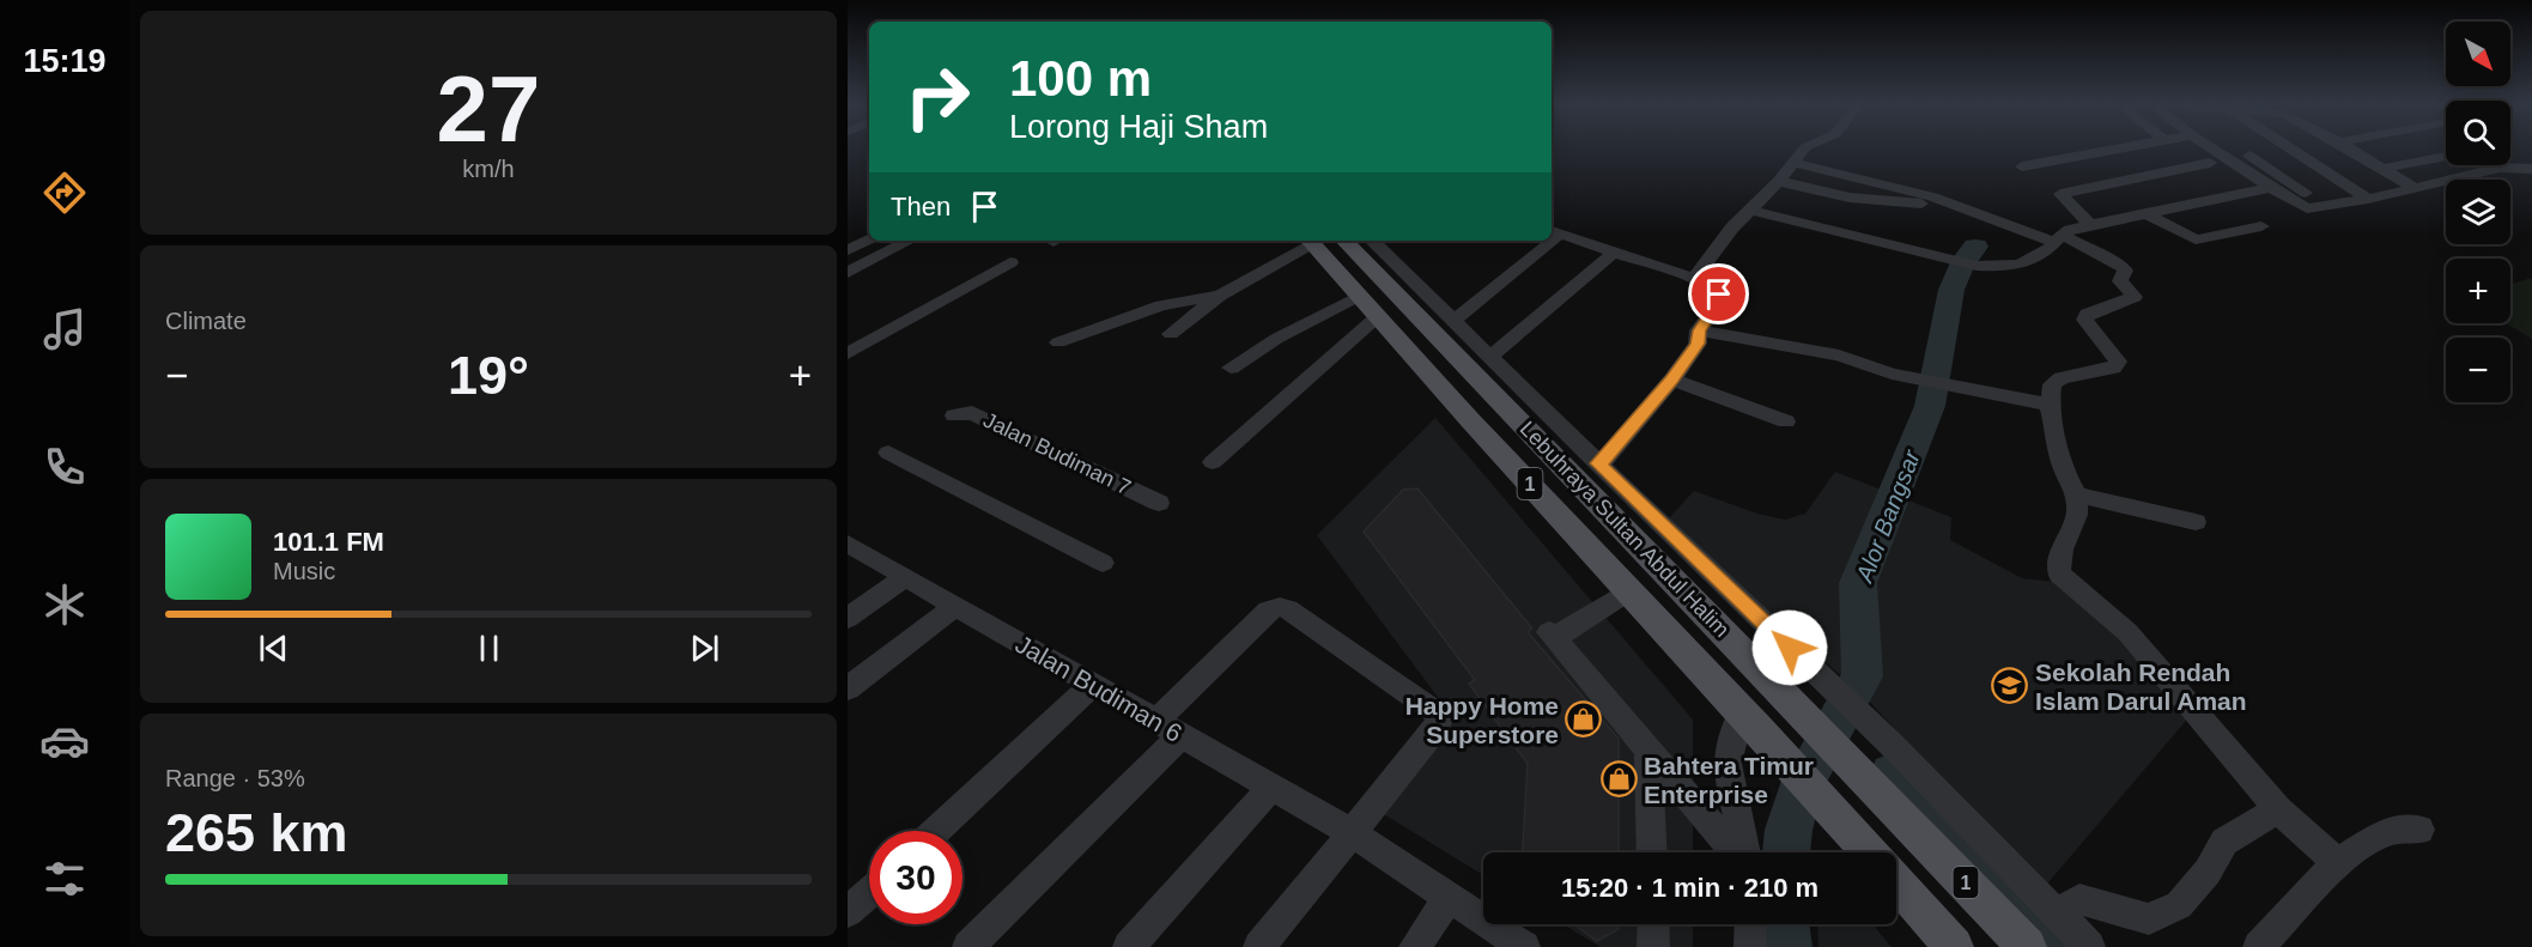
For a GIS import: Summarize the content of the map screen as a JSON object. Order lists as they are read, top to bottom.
{
  "streets": {
    "main road": ["1", "Lebuhraya Sultan Abdul Halim"],
    "street": ["Jalan Budiman 7", "Jalan Budiman 6"]
  },
  "water": ["Alor Bangsar"],
  "places": {
    "school or university": ["Sekolah Rendah Islam Darul Aman"],
    "shop": ["Happy Home Superstore", "Bahtera Timur Enterprise"]
  },
  "north": "bottom right",
  "page": {
    "tabs": "15:19",
    "tile": [
      ["27", "km/h"],
      "Climate",
      ["Range · 53%", "265 km"]
    ],
    "map_buttons": ["+", "−"],
    "turn": ["100 m", "Lorong Haji Sham"],
    "then": "Then",
    "heat": ["−", "19°", "+"],
    "song": ["101.1 FM", "Music"],
    "limit": "30",
    "trip": "15:20 · 1 min · 210 m"
  }
}
